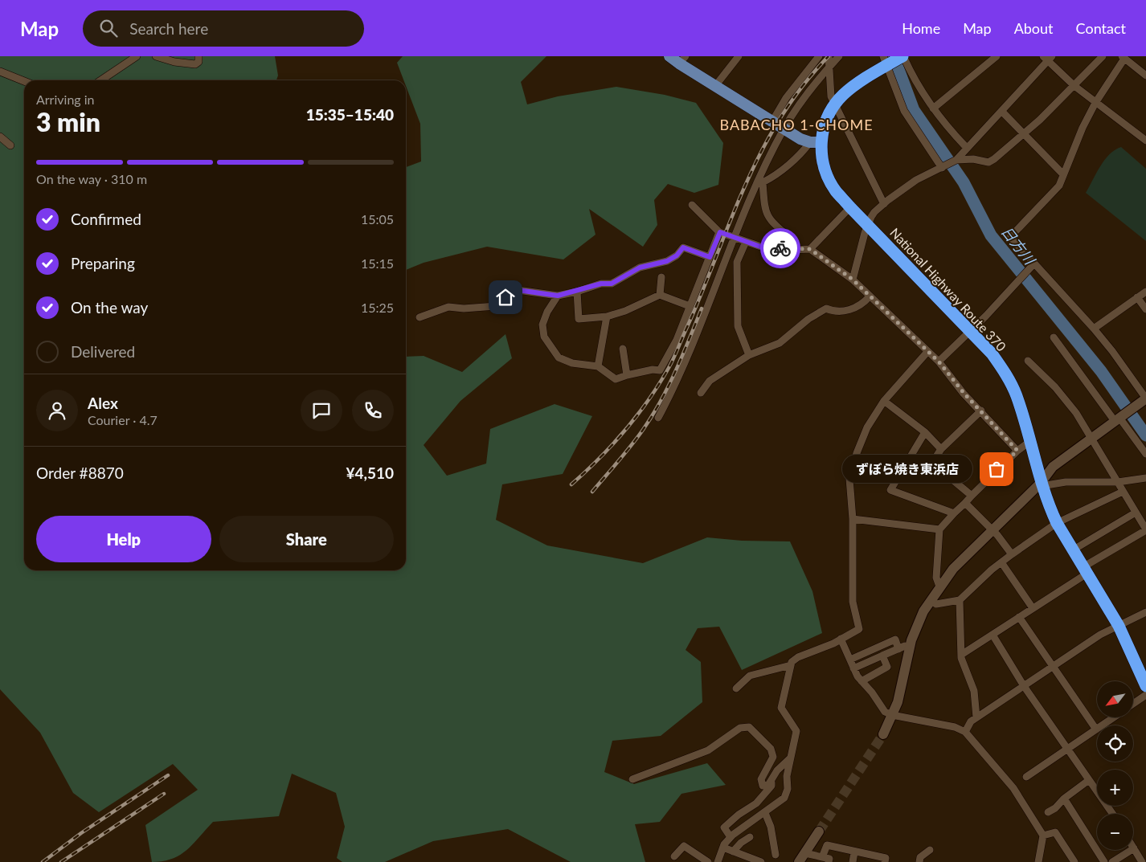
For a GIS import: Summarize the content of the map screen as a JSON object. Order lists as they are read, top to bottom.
{
  "streets": {
    "highway": ["National Highway Route 370"]
  },
  "districts": ["BABACHO 1-CHOME"],
  "water": ["日方川"],
  "places": ["ずぼら焼き東浜店"],
  "north": "bottom left",
  "page": {
    "header": "Map",
    "search": "Search here",
    "nav": [
      "Home",
      "Map",
      "About",
      "Contact"
    ],
    "heading": ["3 min", "Arriving in", "15:35–15:40"],
    "panel": [
      "Alex",
      "Courier · 4.7",
      "Order #8870",
      "¥4,510"
    ],
    "bar": "On the way · 310 m",
    "list": [
      ["Confirmed", "15:05"],
      ["Preparing", "15:15"],
      ["On the way", "15:25"],
      "Delivered"
    ],
    "bubble": "ずぼら焼き東浜店",
    "buttons": ["Help", "Share"],
    "map_buttons": ["+", "−"]
  }
}
